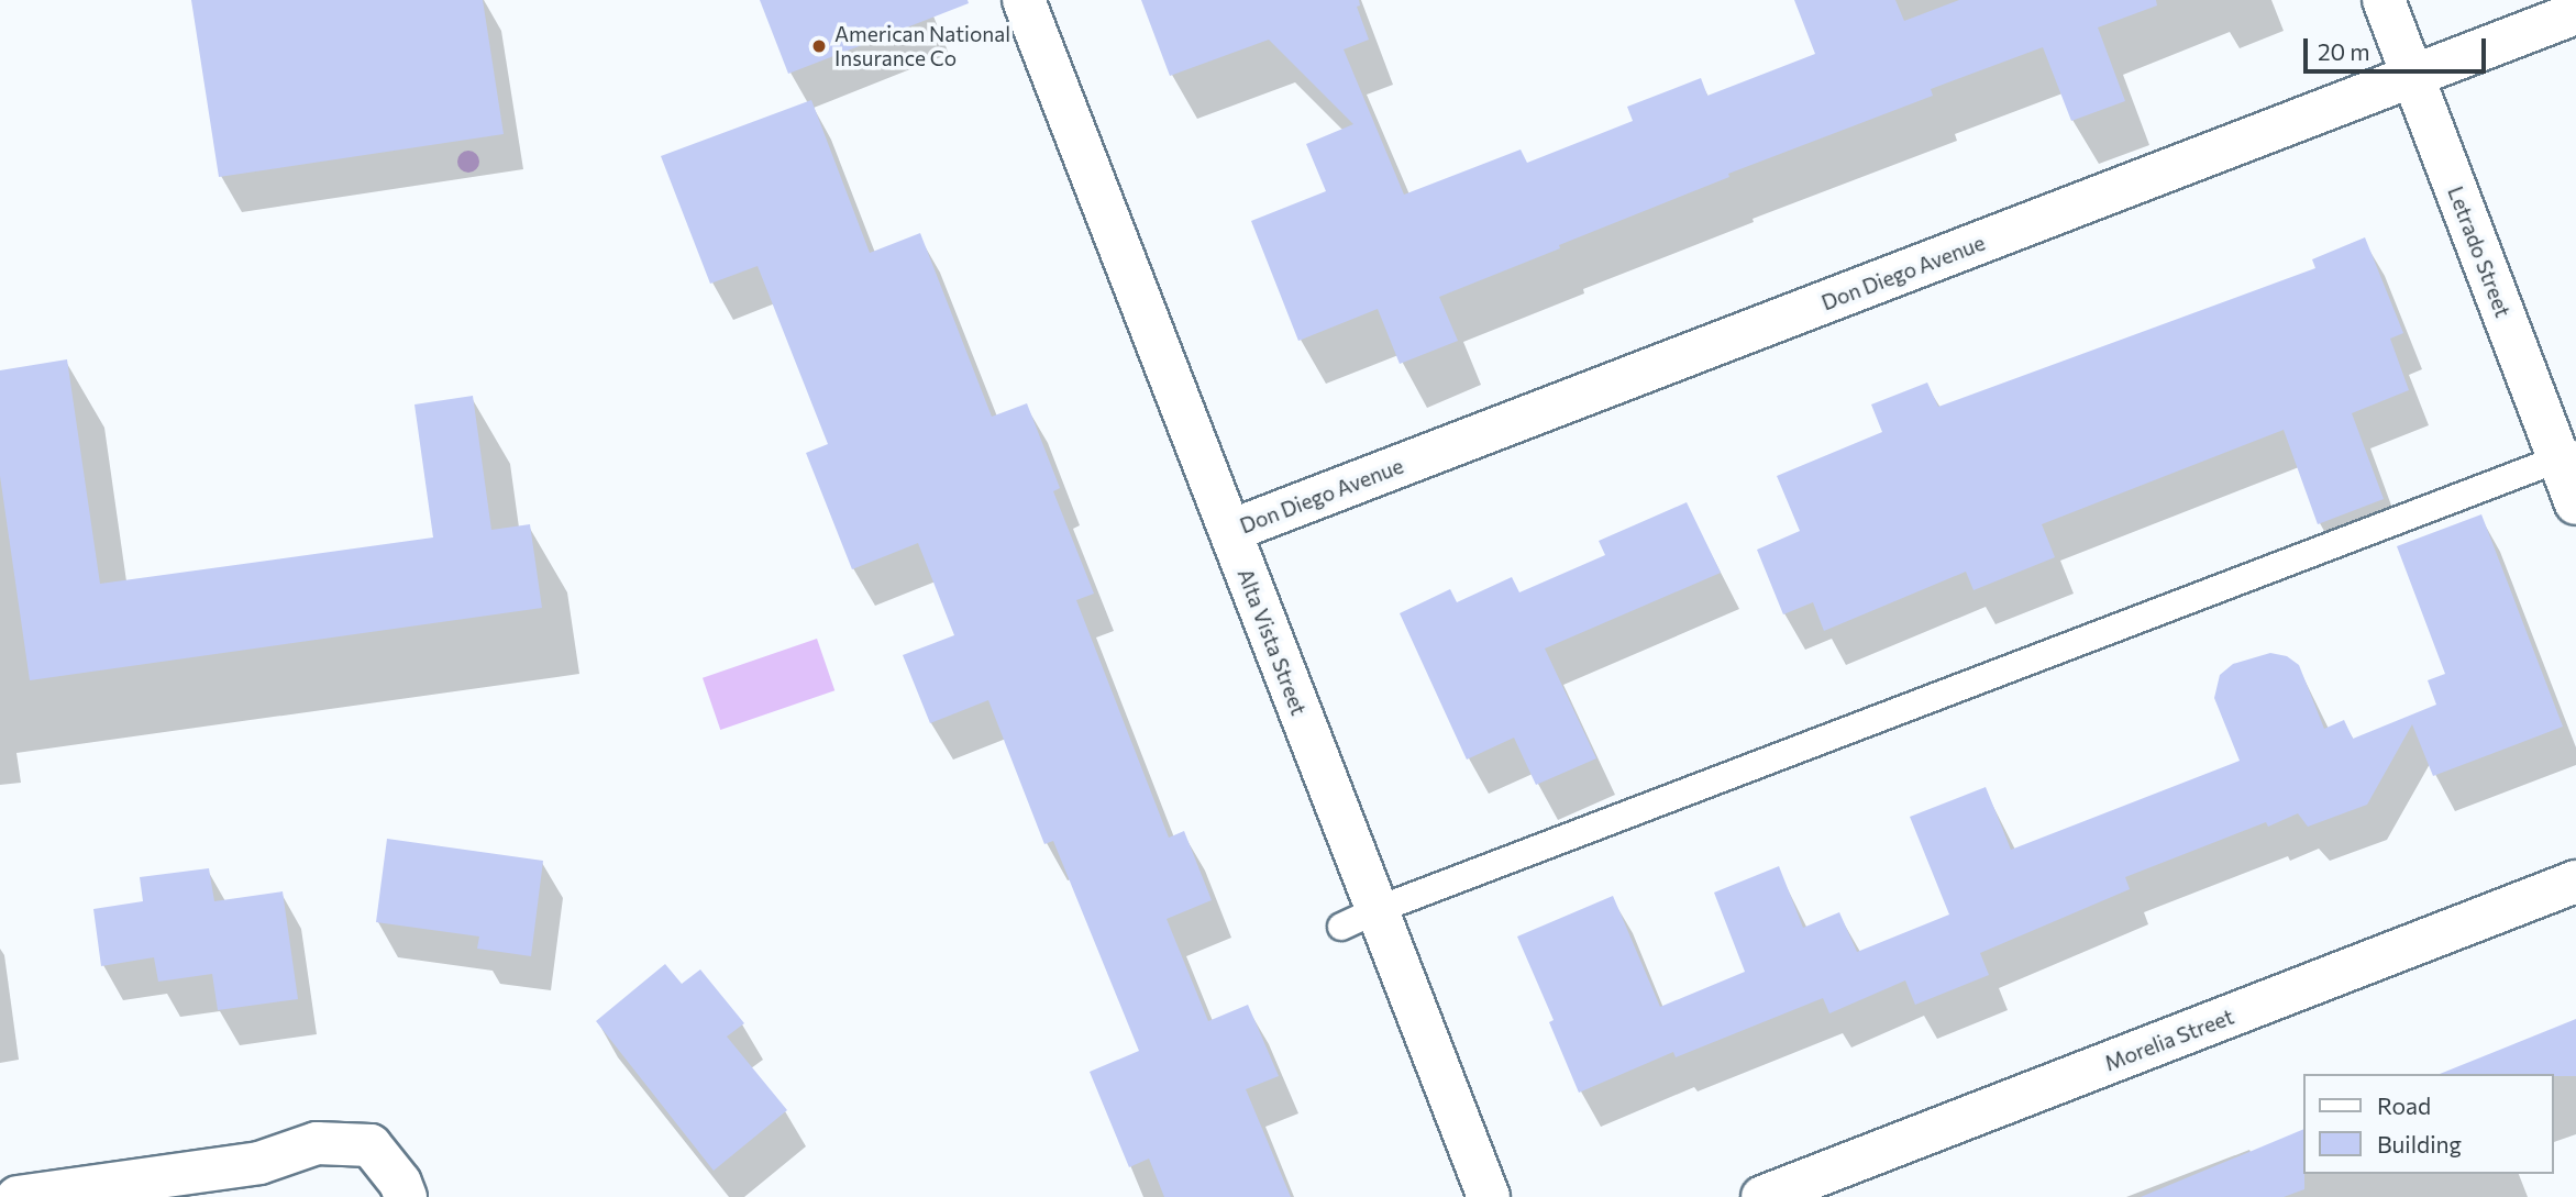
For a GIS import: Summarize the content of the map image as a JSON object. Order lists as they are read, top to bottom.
{
  "streets": {
    "street": [
      "Letrado Street",
      "Don Diego Avenue",
      "Alta Vista Street",
      "Morelia Street"
    ]
  },
  "crossings": [
    ["Letrado Street", "Don Diego Avenue"],
    ["Don Diego Avenue", "Alta Vista Street"]
  ],
  "places": ["American National Insurance Co"],
  "legend": ["Road", "Building"],
  "scale_bar": "20 m"
}
